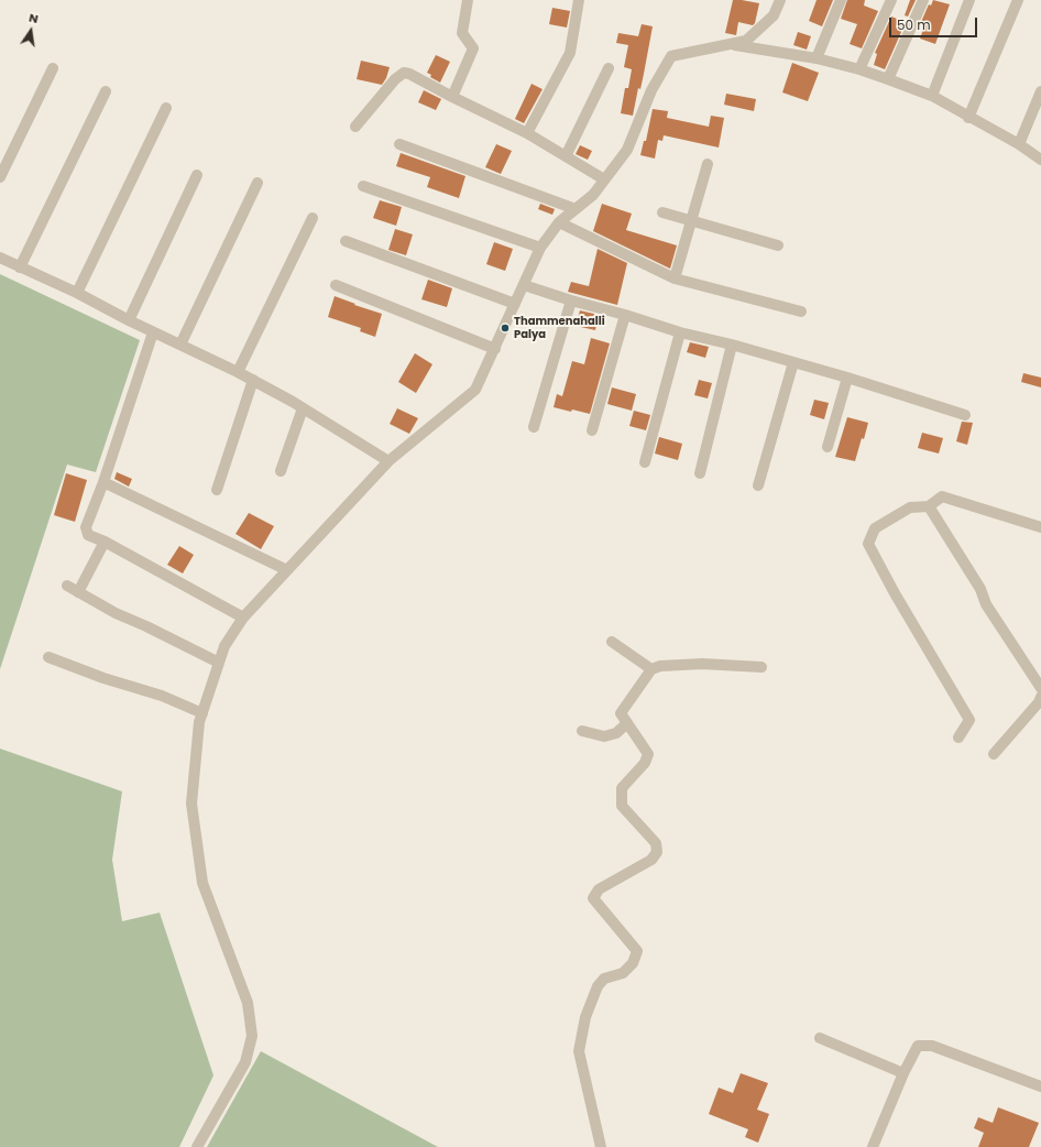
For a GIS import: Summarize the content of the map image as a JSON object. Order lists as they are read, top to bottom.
{
  "places": ["Thammenahalli Palya"],
  "scale_bar": "50 m",
  "north": "top"
}
